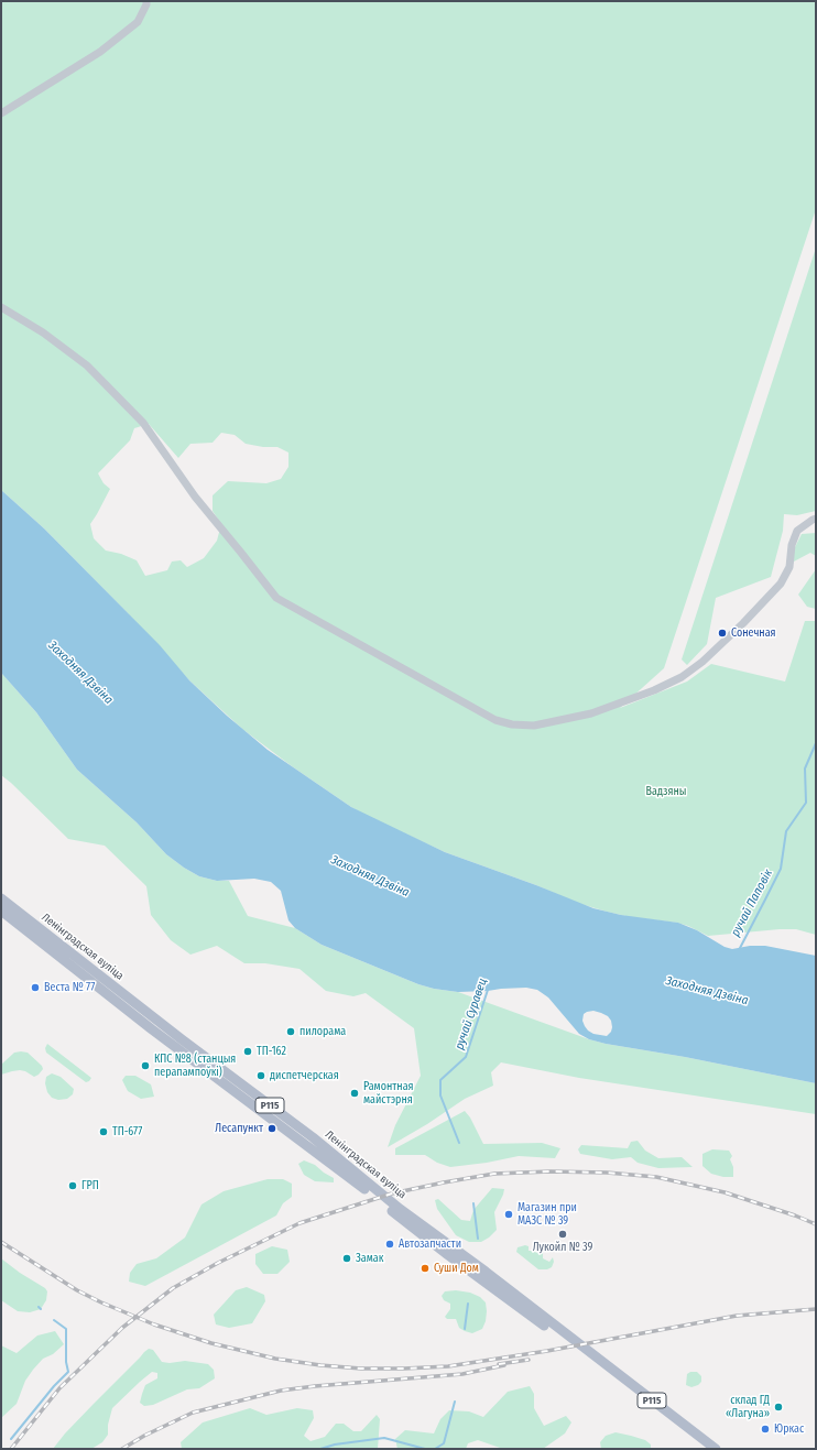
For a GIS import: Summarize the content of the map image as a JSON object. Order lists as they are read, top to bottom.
{
  "streets": {
    "main road": ["Ленінградская вуліца", "Р115"]
  },
  "water": ["Заходняя Дзвіна", "ручай Паповік", "ручай Суравец"],
  "parks": ["Вадзяны"],
  "places": [
    "Сонечная",
    "Веста № 77",
    "пилорама",
    "ТП-162",
    "КПС №8 (станцыя перапампоўкі)",
    "диспетчерская",
    "Рамонтная майстэрня",
    "Лесапункт",
    "ТП-677",
    "ГРП",
    "Магазин при МАЗС № 39",
    "Лукойл № 39",
    "Автозапчасти",
    "Замак",
    "Суши Дом",
    "склад ГД «Лагуна»",
    "Юркас"
  ]
}
